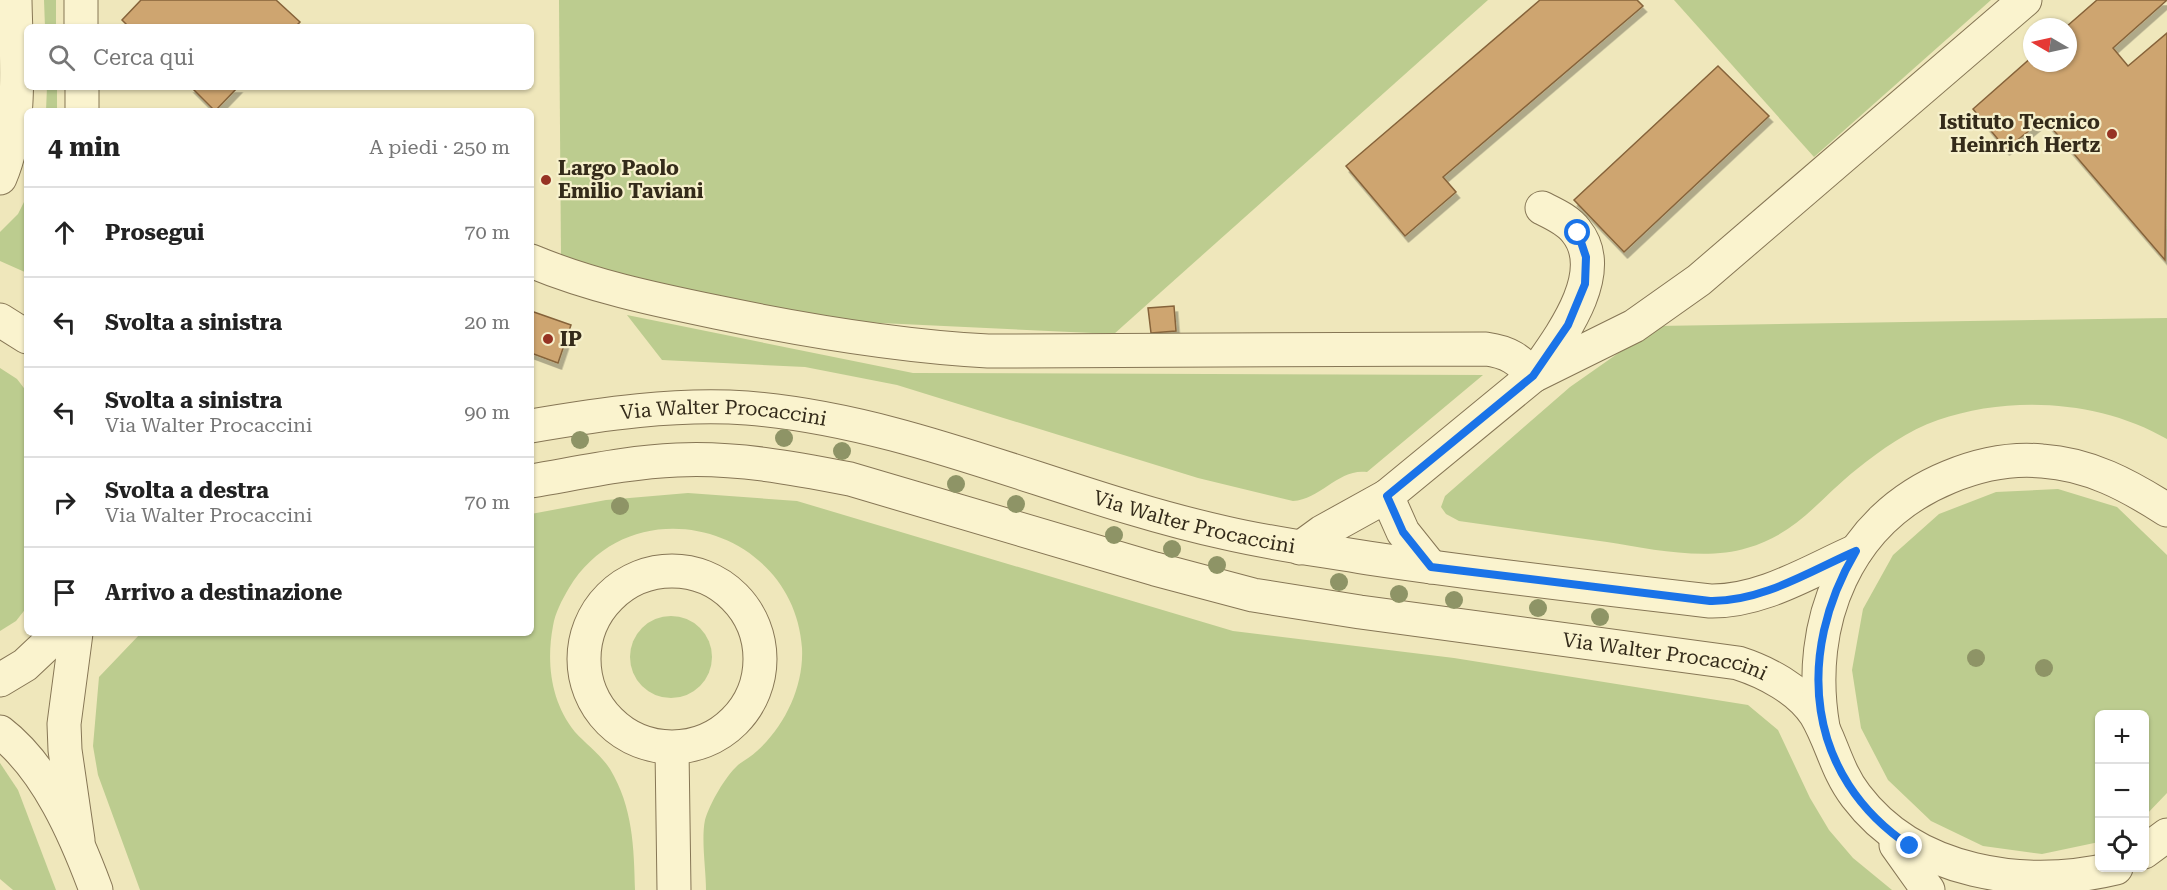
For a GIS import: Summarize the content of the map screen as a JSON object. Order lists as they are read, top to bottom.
{
  "streets": {
    "street": ["Via Walter Procaccini"]
  },
  "places": ["Istituto Tecnico Heinrich Hertz", "Largo Paolo Emilio Taviani", "IP"],
  "north": "left",
  "page": {
    "search": "Cerca qui",
    "heading": ["4 min", "A piedi · 250 m"],
    "list": [
      ["Prosegui", "70 m"],
      ["Svolta a sinistra", "20 m"],
      ["Svolta a sinistra", "Via Walter Procaccini", "90 m"],
      ["Svolta a destra", "Via Walter Procaccini", "70 m"],
      "Arrivo a destinazione"
    ],
    "map_buttons": ["+", "−"]
  }
}
